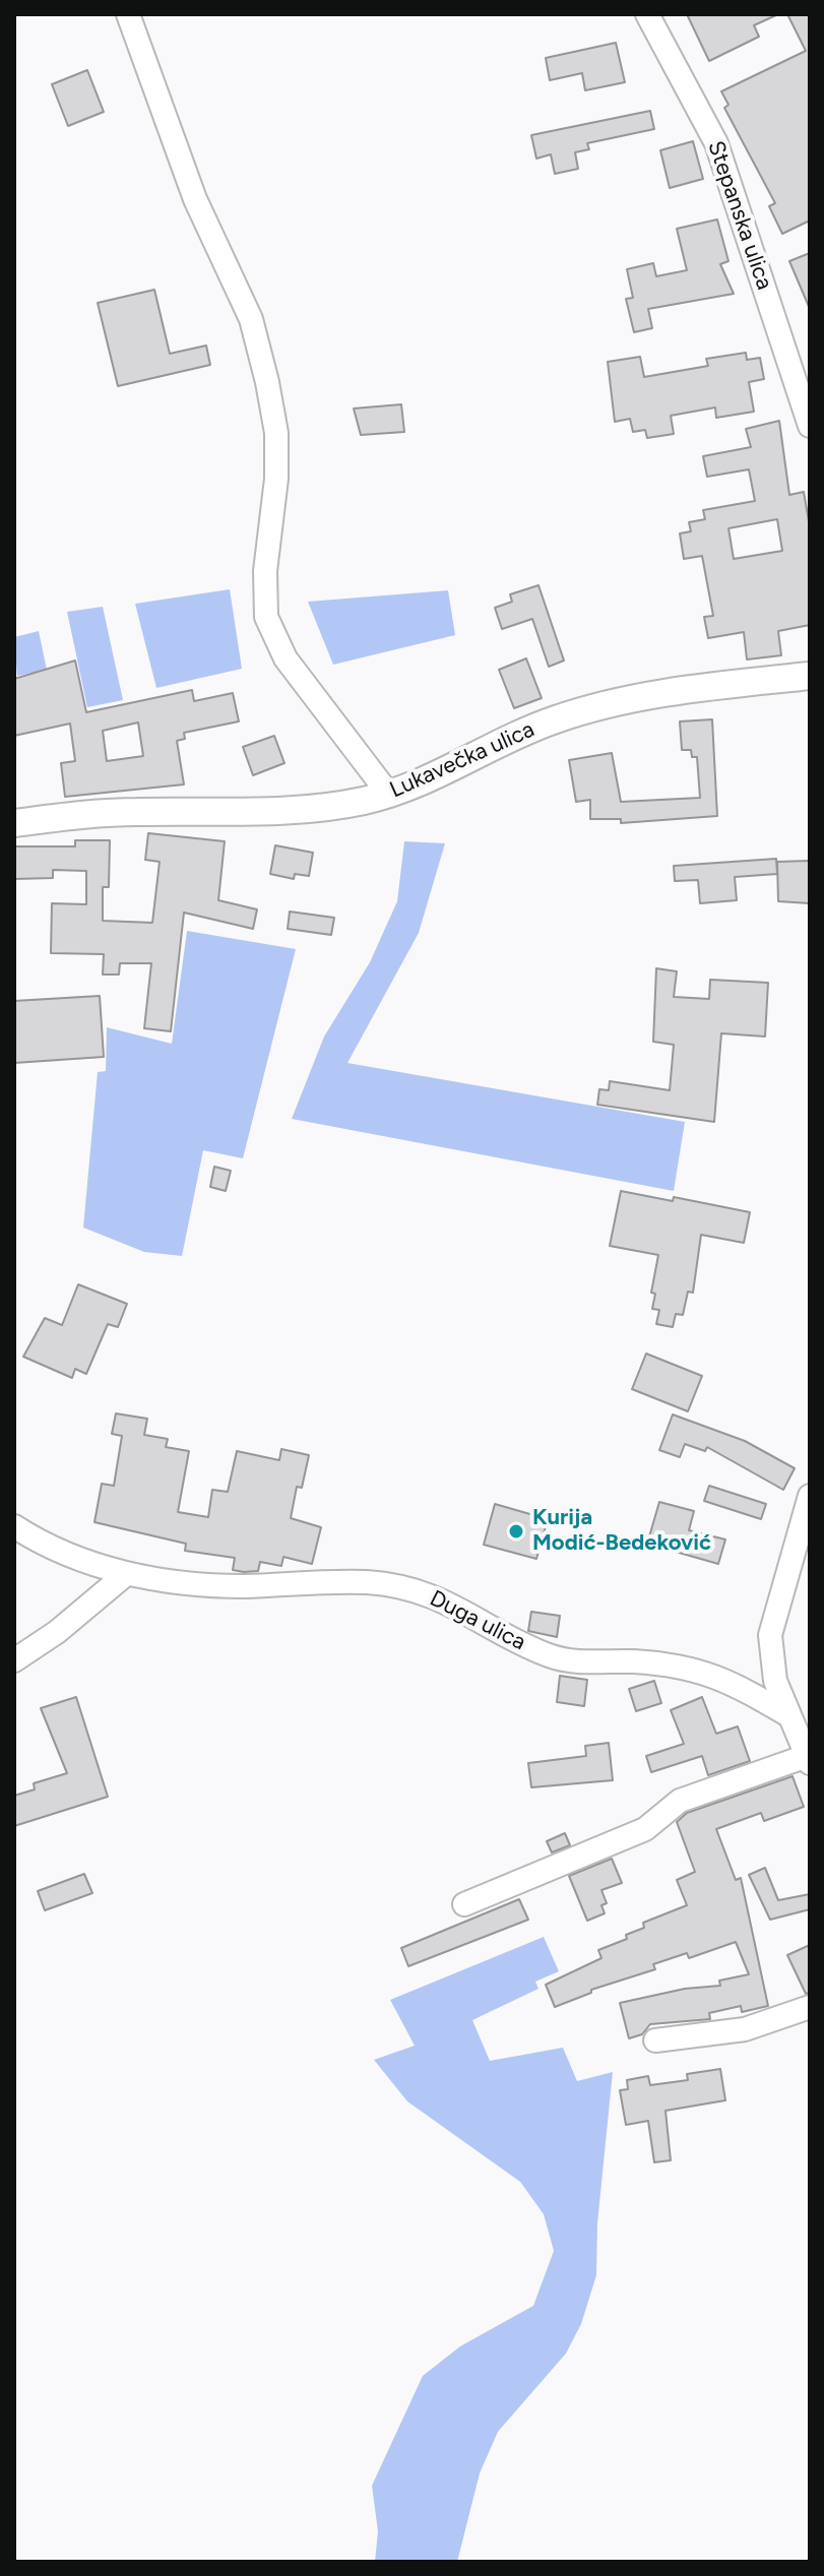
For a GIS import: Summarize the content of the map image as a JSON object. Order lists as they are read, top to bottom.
{
  "streets": {
    "street": ["Stepanska ulica", "Lukavečka ulica", "Duga ulica"]
  },
  "places": ["Kurija Modić-Bedeković"]
}
